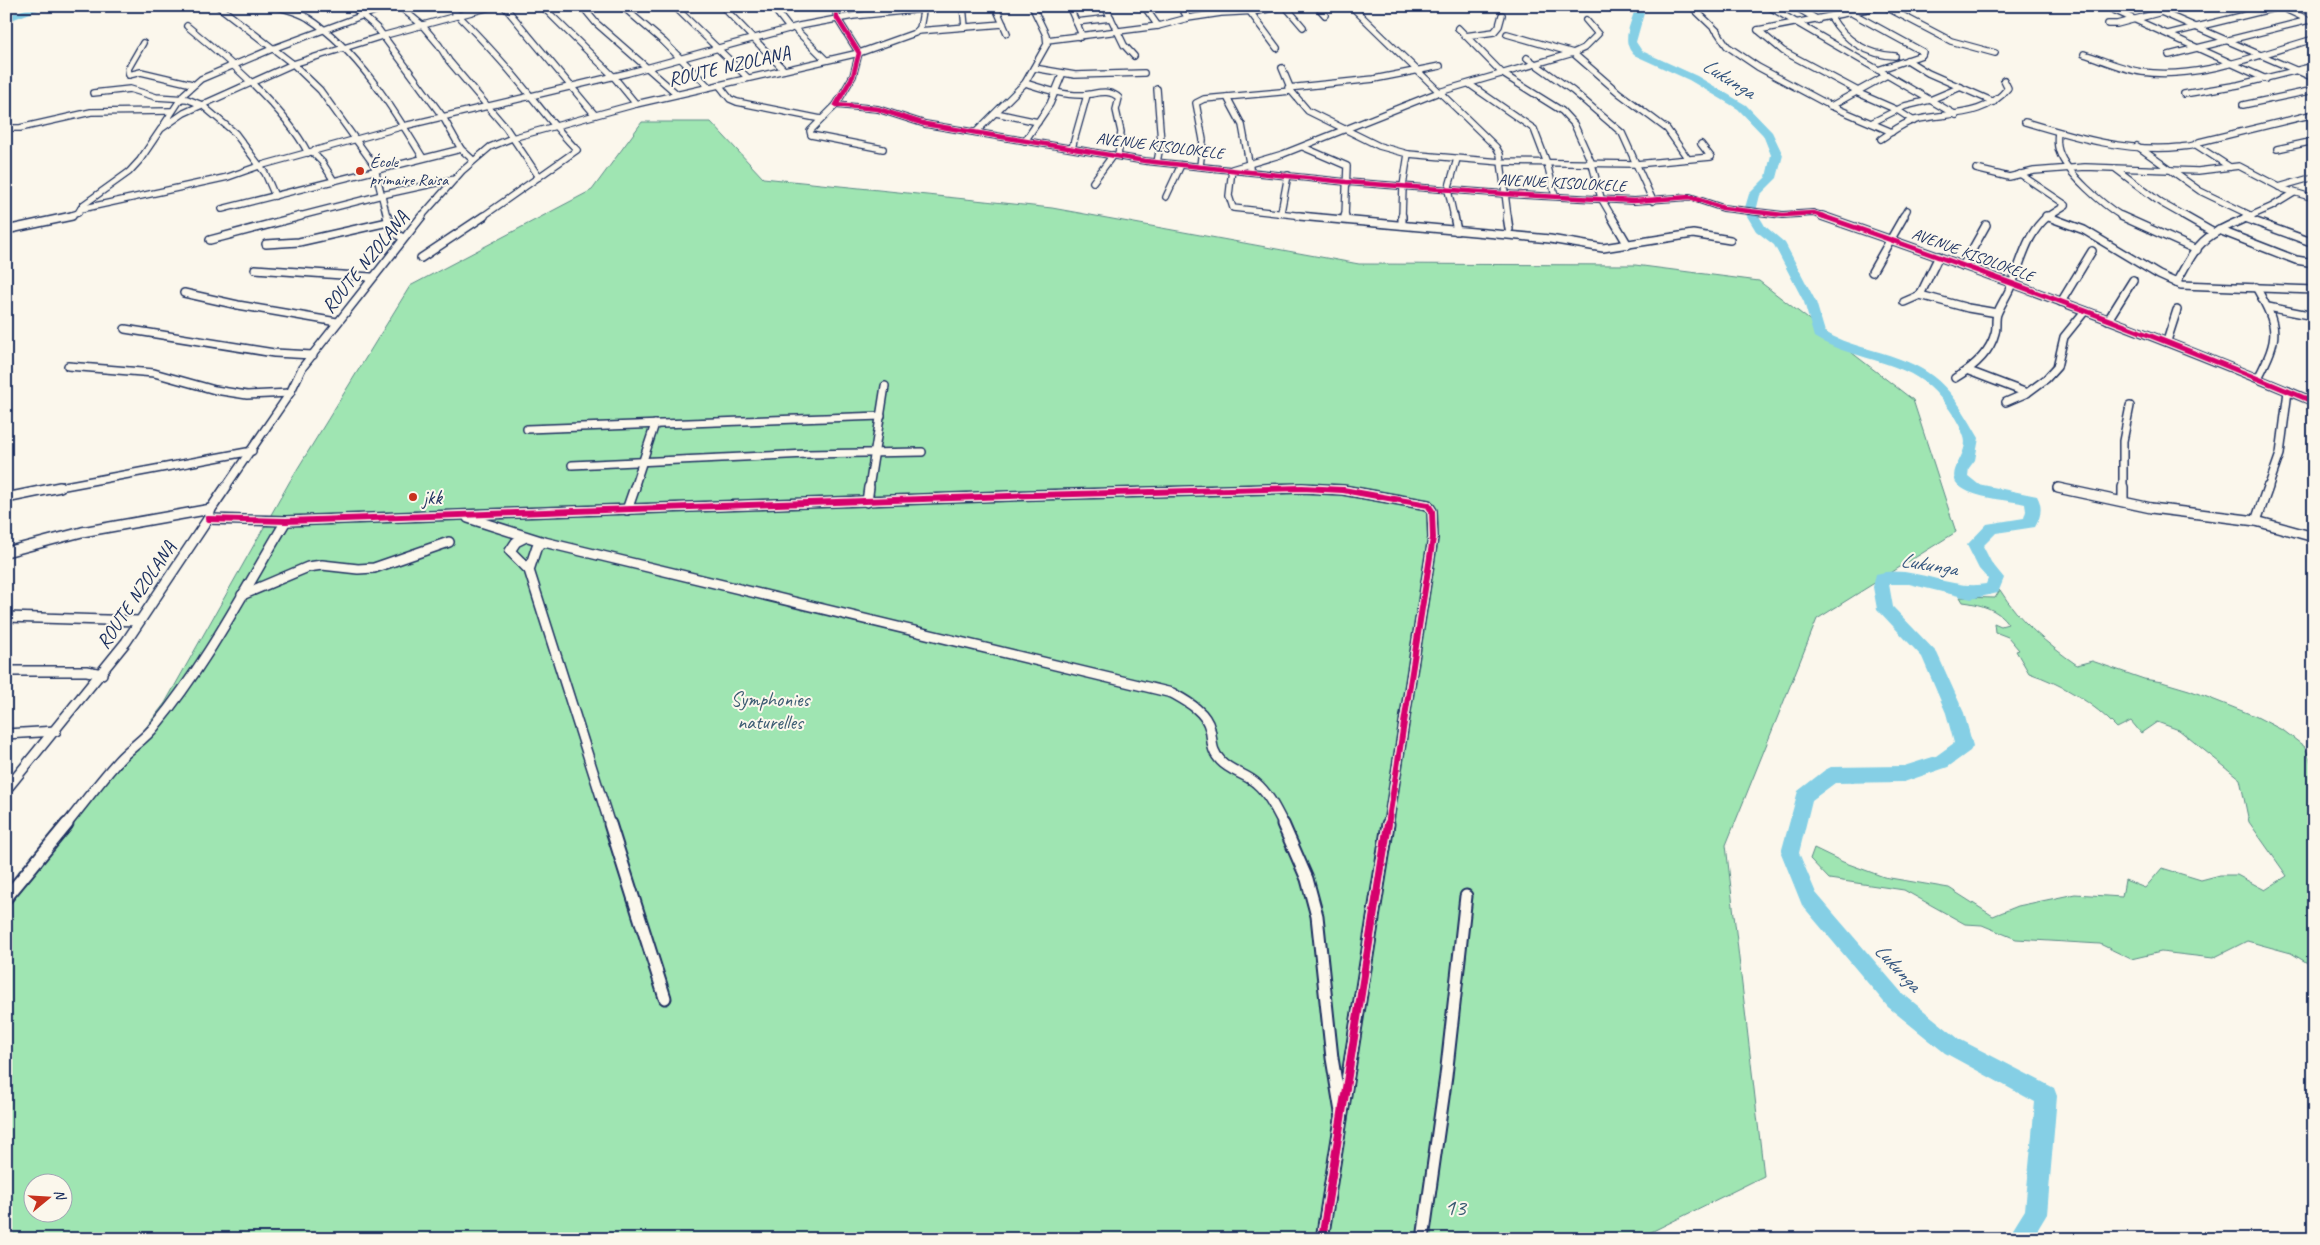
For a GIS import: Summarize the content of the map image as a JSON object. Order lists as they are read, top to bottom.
{
  "streets": {
    "street": ["ROUTE NZOLANA", "AVENUE KISOLOKELE"]
  },
  "water": ["Lukunga"],
  "parks": ["Symphonies naturelles", "13"],
  "places": ["École primaire Raisa", "jkk"],
  "north": "right"
}
